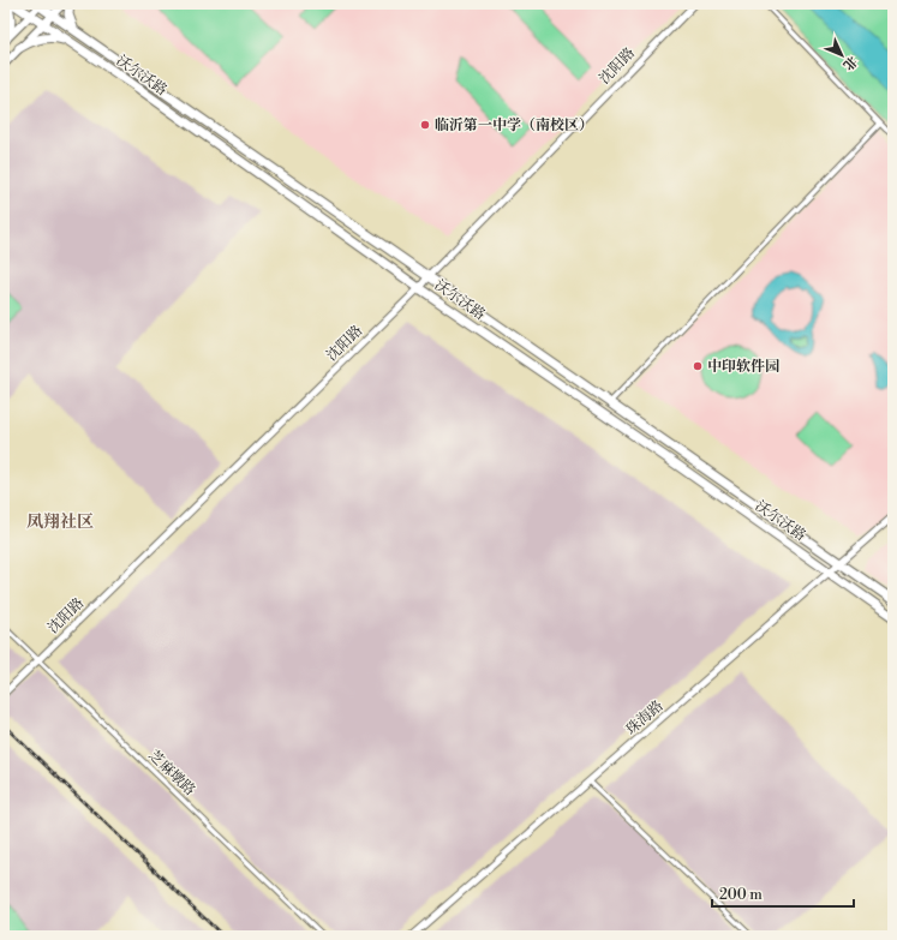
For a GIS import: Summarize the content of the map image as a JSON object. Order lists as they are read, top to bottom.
{
  "streets": {
    "highway": ["沃尔沃路"],
    "street": ["沈阳路", "珠海路", "芝麻墩路"]
  },
  "crossings": [
    ["沈阳路", "沃尔沃路"],
    ["沈阳路", "芝麻墩路"],
    ["沃尔沃路", "珠海路"]
  ],
  "districts": ["凤翔社区"],
  "places": ["临沂第一中学（南校区）", "中印软件园"],
  "scale_bar": "200 m",
  "north": "bottom right"
}
